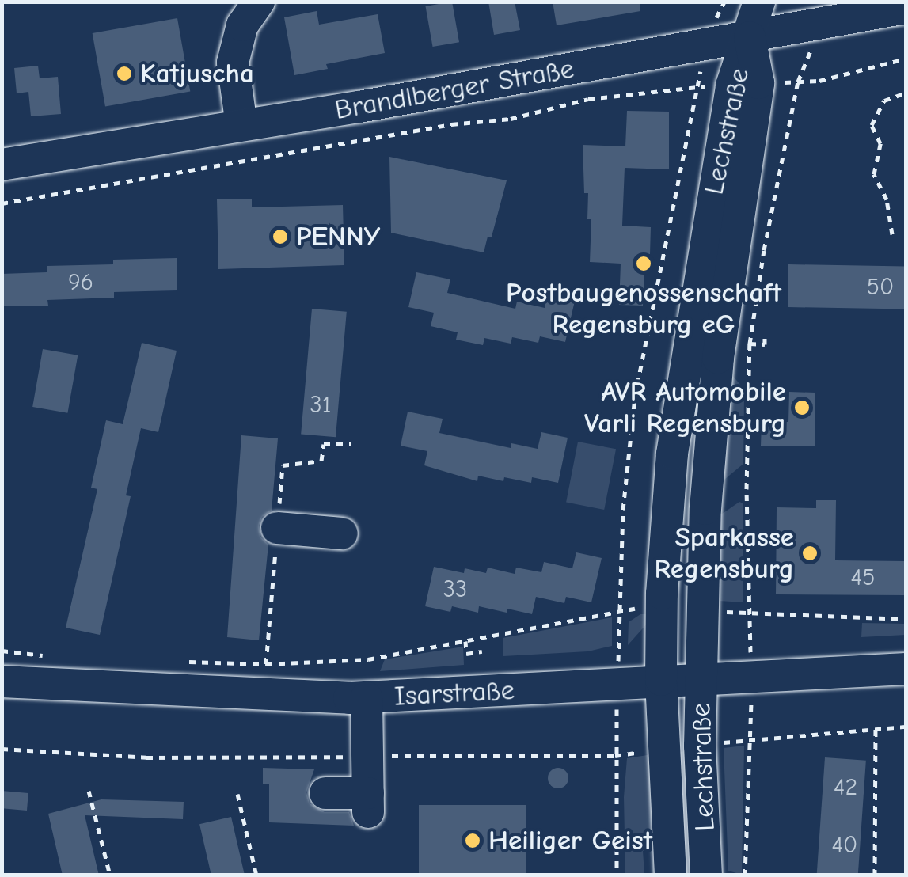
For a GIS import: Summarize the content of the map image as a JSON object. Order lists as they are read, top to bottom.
{
  "streets": {
    "street": ["Brandlberger Straße", "Lechstraße", "Isarstraße"]
  },
  "crossings": [
    ["Brandlberger Straße", "Lechstraße"],
    ["Lechstraße", "Isarstraße"]
  ],
  "places": [
    "Katjuscha",
    "PENNY",
    "Postbaugenossenschaft Regensburg eG",
    "AVR Automobile Varli Regensburg",
    "Sparkasse Regensburg",
    "Heiliger Geist"
  ],
  "house_numbers": [
    "96",
    "50",
    "31",
    "45",
    "33",
    "42",
    "40"
  ]
}
